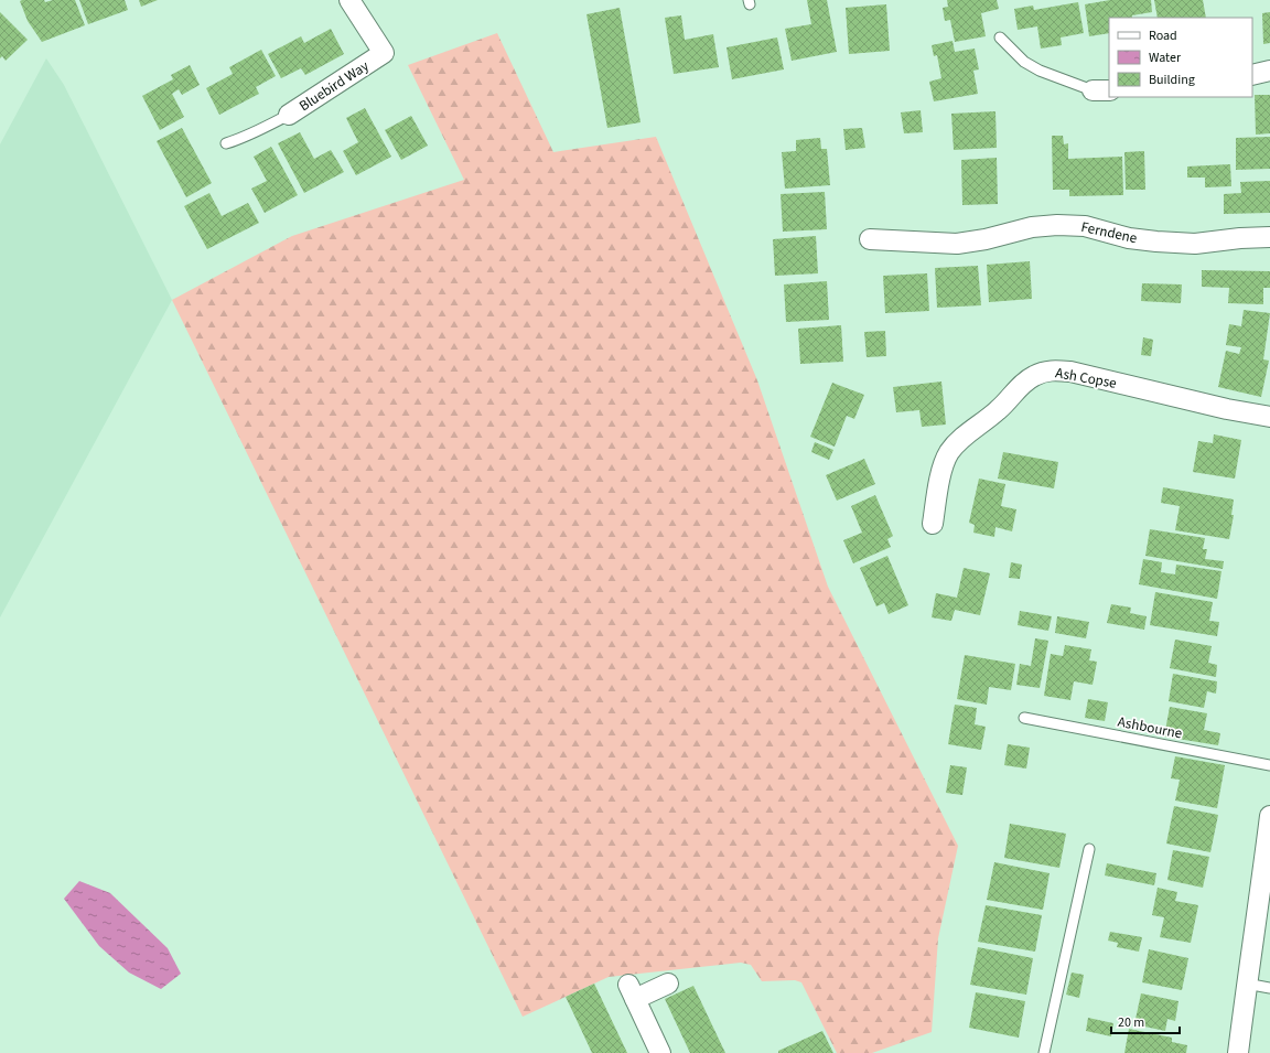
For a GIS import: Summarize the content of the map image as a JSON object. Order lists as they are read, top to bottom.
{
  "streets": {
    "street": ["Bluebird Way", "Ferndene", "Ash Copse"],
    "lane": ["Ashbourne"]
  },
  "legend": ["Road", "Water", "Building"],
  "scale_bar": "20 m"
}
